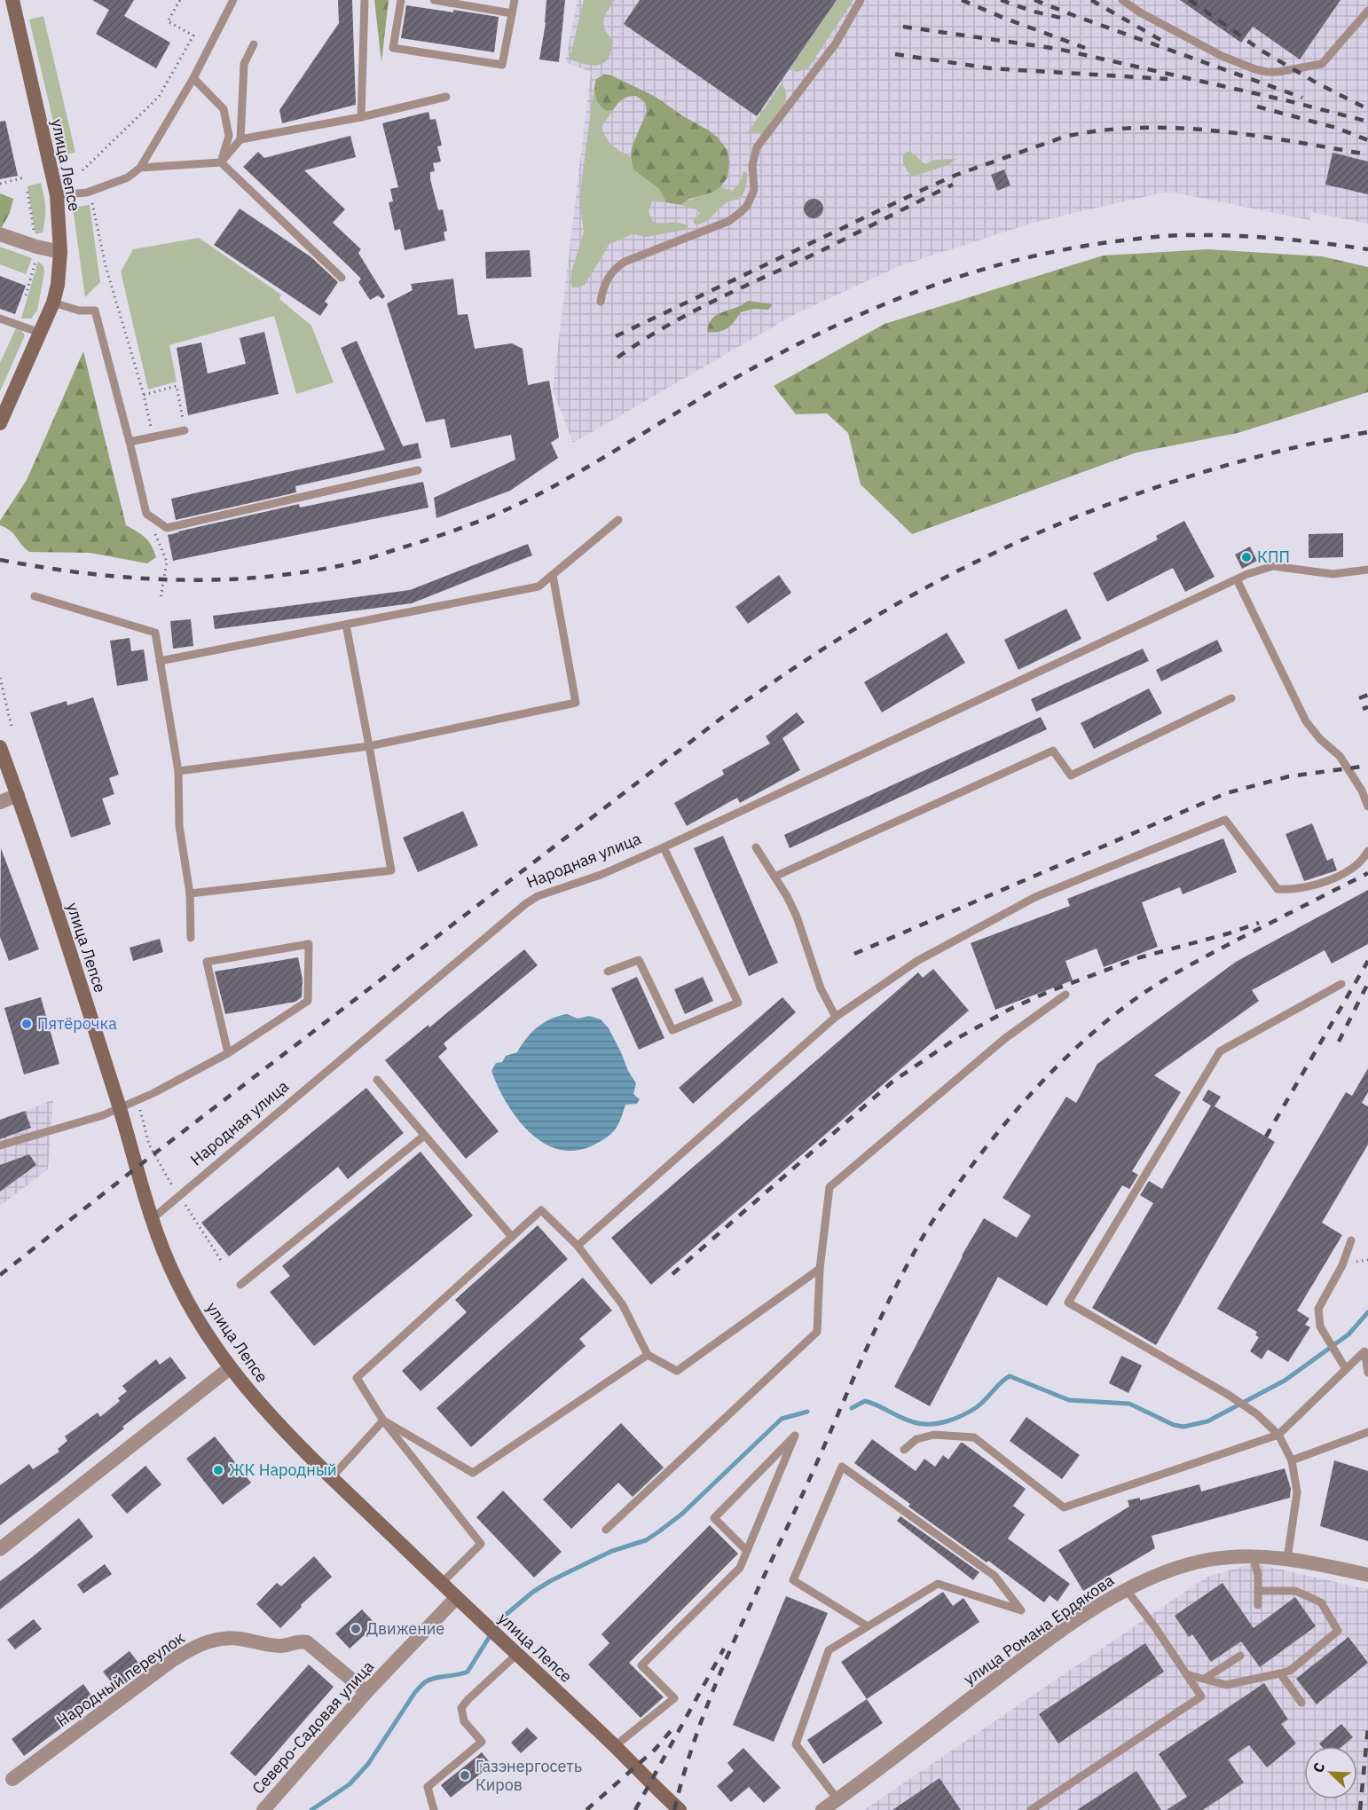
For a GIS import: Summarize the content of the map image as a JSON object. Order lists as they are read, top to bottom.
{
  "streets": {
    "main road": ["улица Лепсе"],
    "street": ["улица Романа Ердякова", "Народный переулок", "Северо-Садовая улица"],
    "lane": ["Народная улица"]
  },
  "crossings": [
    ["улица Лепсе", "Народная улица"],
    ["улица Лепсе", "Северо-Садовая улица"],
    ["Народный переулок", "Северо-Садовая улица"]
  ],
  "places": [
    "КПП",
    "Пятёрочка",
    "ЖК Народный",
    "Движение",
    "Газэнергосеть Киров"
  ],
  "north": "top left"
}
